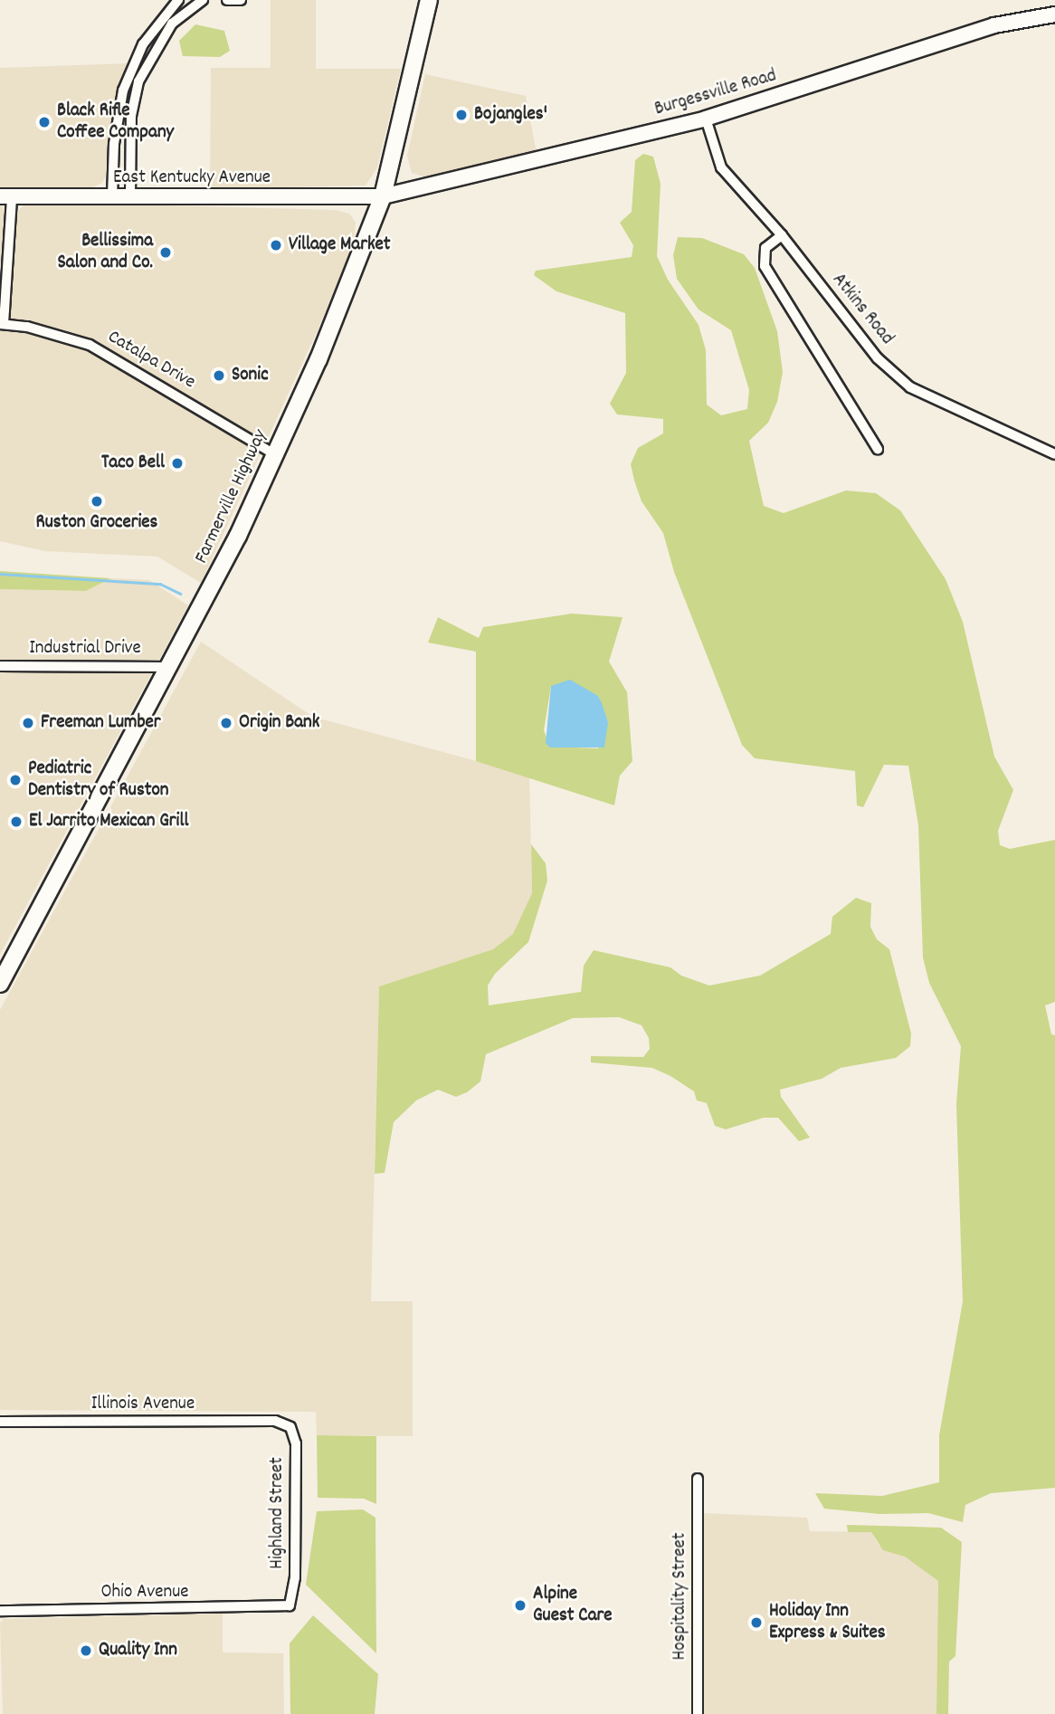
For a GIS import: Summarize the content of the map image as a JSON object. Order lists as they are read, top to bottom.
{
  "streets": {
    "main road": ["Farmerville Highway"],
    "street": [
      "Burgessville Road",
      "East Kentucky Avenue",
      "Atkins Road",
      "Catalpa Drive",
      "Industrial Drive",
      "Illinois Avenue",
      "Highland Street",
      "Ohio Avenue",
      "Hospitality Street"
    ]
  },
  "crossings": [
    ["Burgessville Road", "East Kentucky Avenue"],
    ["Burgessville Road", "Atkins Road"],
    ["Burgessville Road", "Farmerville Highway"],
    ["East Kentucky Avenue", "Farmerville Highway"],
    ["Catalpa Drive", "Farmerville Highway"],
    ["Farmerville Highway", "Industrial Drive"],
    ["Illinois Avenue", "Highland Street"],
    ["Highland Street", "Ohio Avenue"]
  ],
  "places": [
    "Bojangles'",
    "Black Rifle Coffee Company",
    "Village Market",
    "Bellissima Salon and Co.",
    "Sonic",
    "Taco Bell",
    "Ruston Groceries",
    "Freeman Lumber",
    "Origin Bank",
    "Pediatric Dentistry of Ruston",
    "El Jarrito Mexican Grill",
    "Alpine Guest Care",
    "Holiday Inn Express & Suites",
    "Quality Inn"
  ]
}
